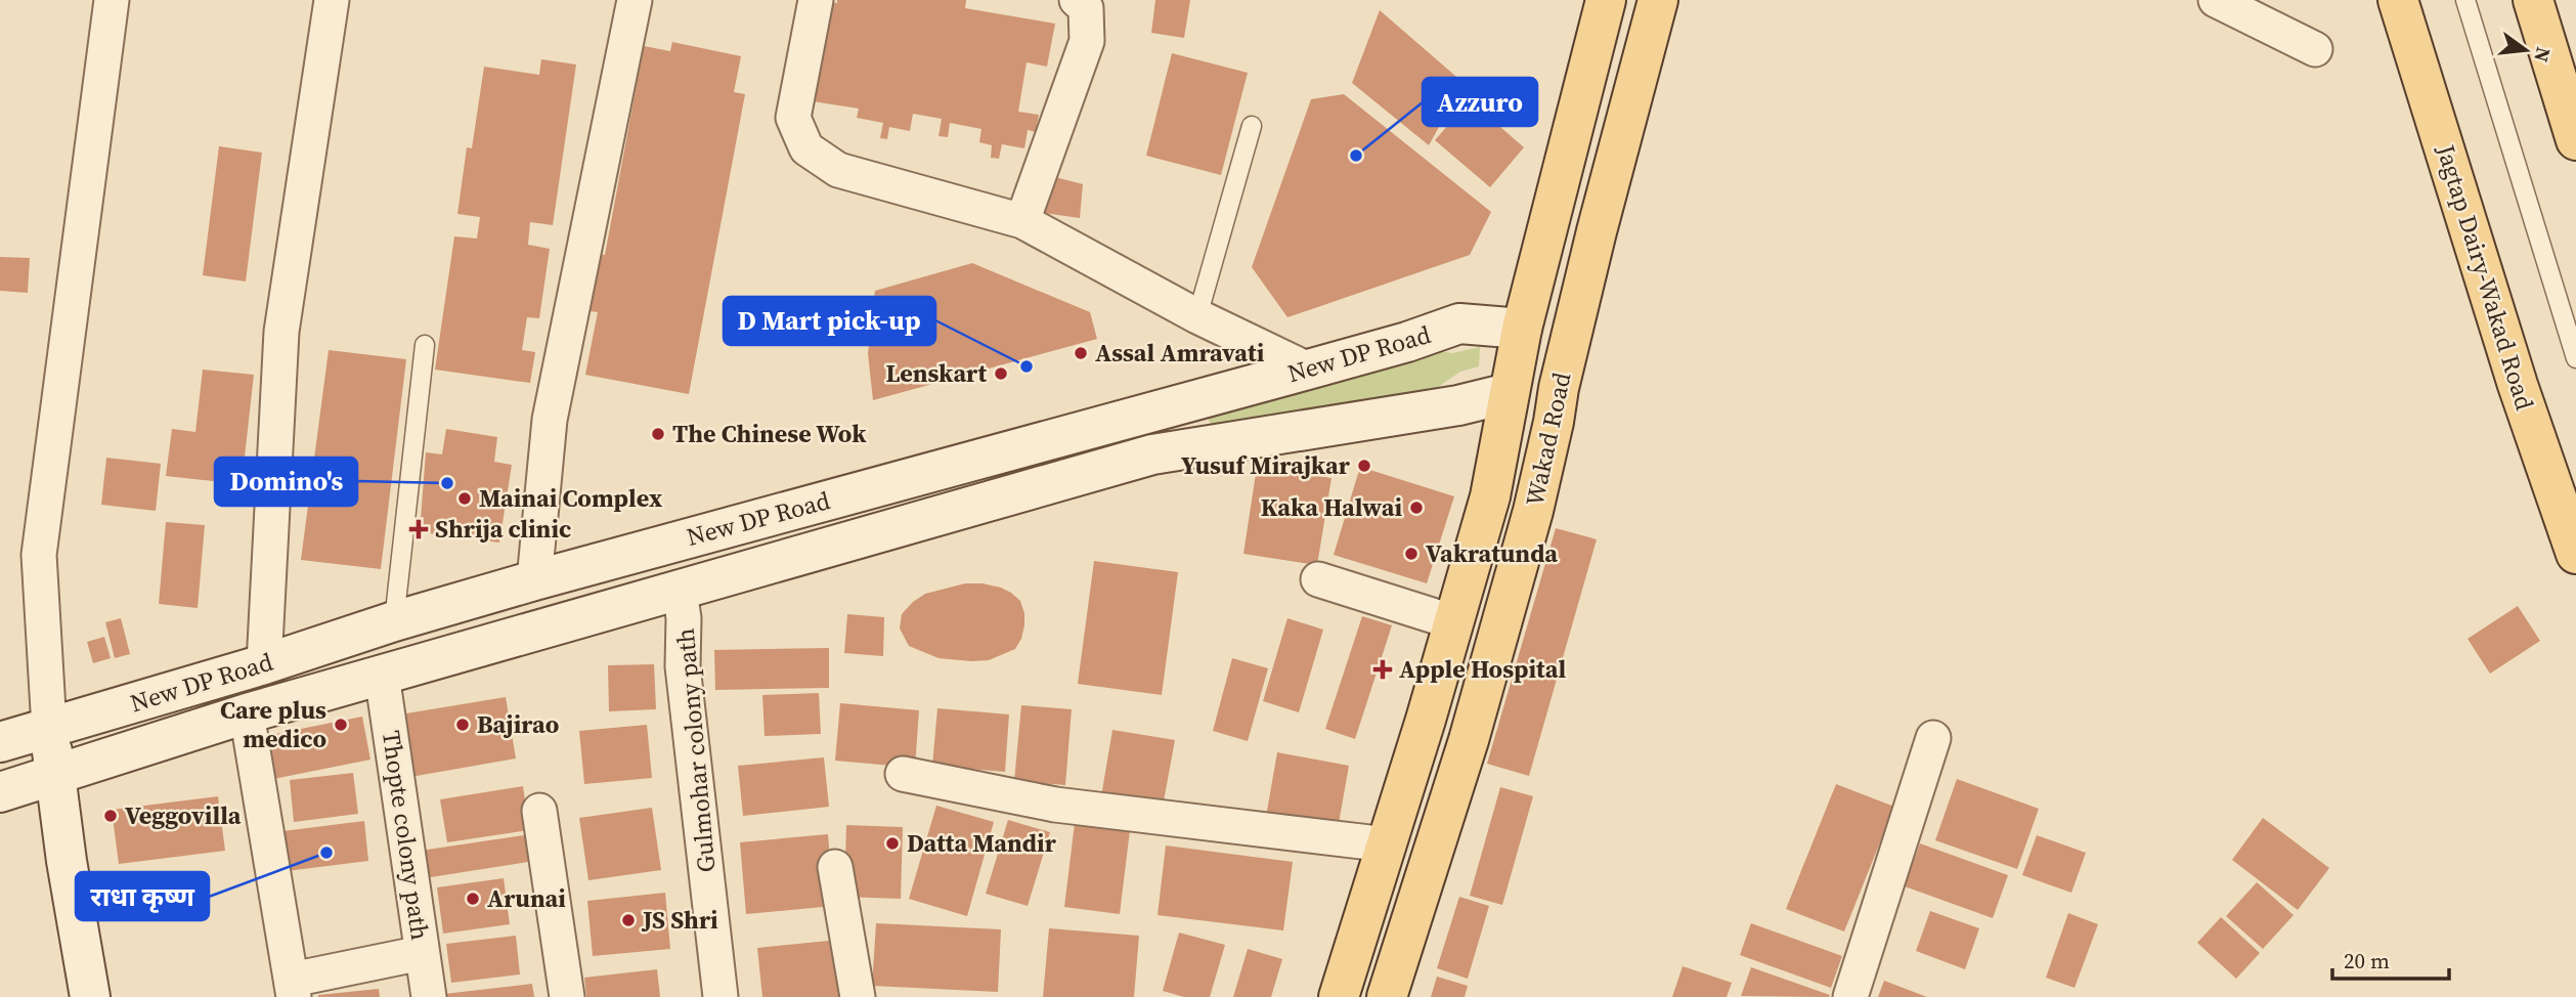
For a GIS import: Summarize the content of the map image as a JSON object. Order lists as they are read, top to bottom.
{
  "streets": {
    "main road": ["Jagtap Dairy-Wakad Road", "New DP Road", "Wakad Road"],
    "street": ["Gulmohar colony path", "Thopte colony path"]
  },
  "crossings": [
    ["New DP Road", "Wakad Road"],
    ["New DP Road", "Gulmohar colony path"],
    ["New DP Road", "Thopte colony path"]
  ],
  "places": {
    "other": [
      "Azzuro",
      "Assal Amravati",
      "D Mart pick-up",
      "Lenskart",
      "The Chinese Wok",
      "Yusuf Mirajkar",
      "Domino's",
      "Mainai Complex",
      "Kaka Halwai",
      "Vakratunda",
      "Care plus medico",
      "Bajirao",
      "Veggovilla",
      "Datta Mandir",
      "राधा कृष्ण",
      "Arunai",
      "JS Shri"
    ],
    "health": ["Shrija clinic", "Apple Hospital"]
  },
  "scale_bar": "20 m",
  "north": "right"
}
